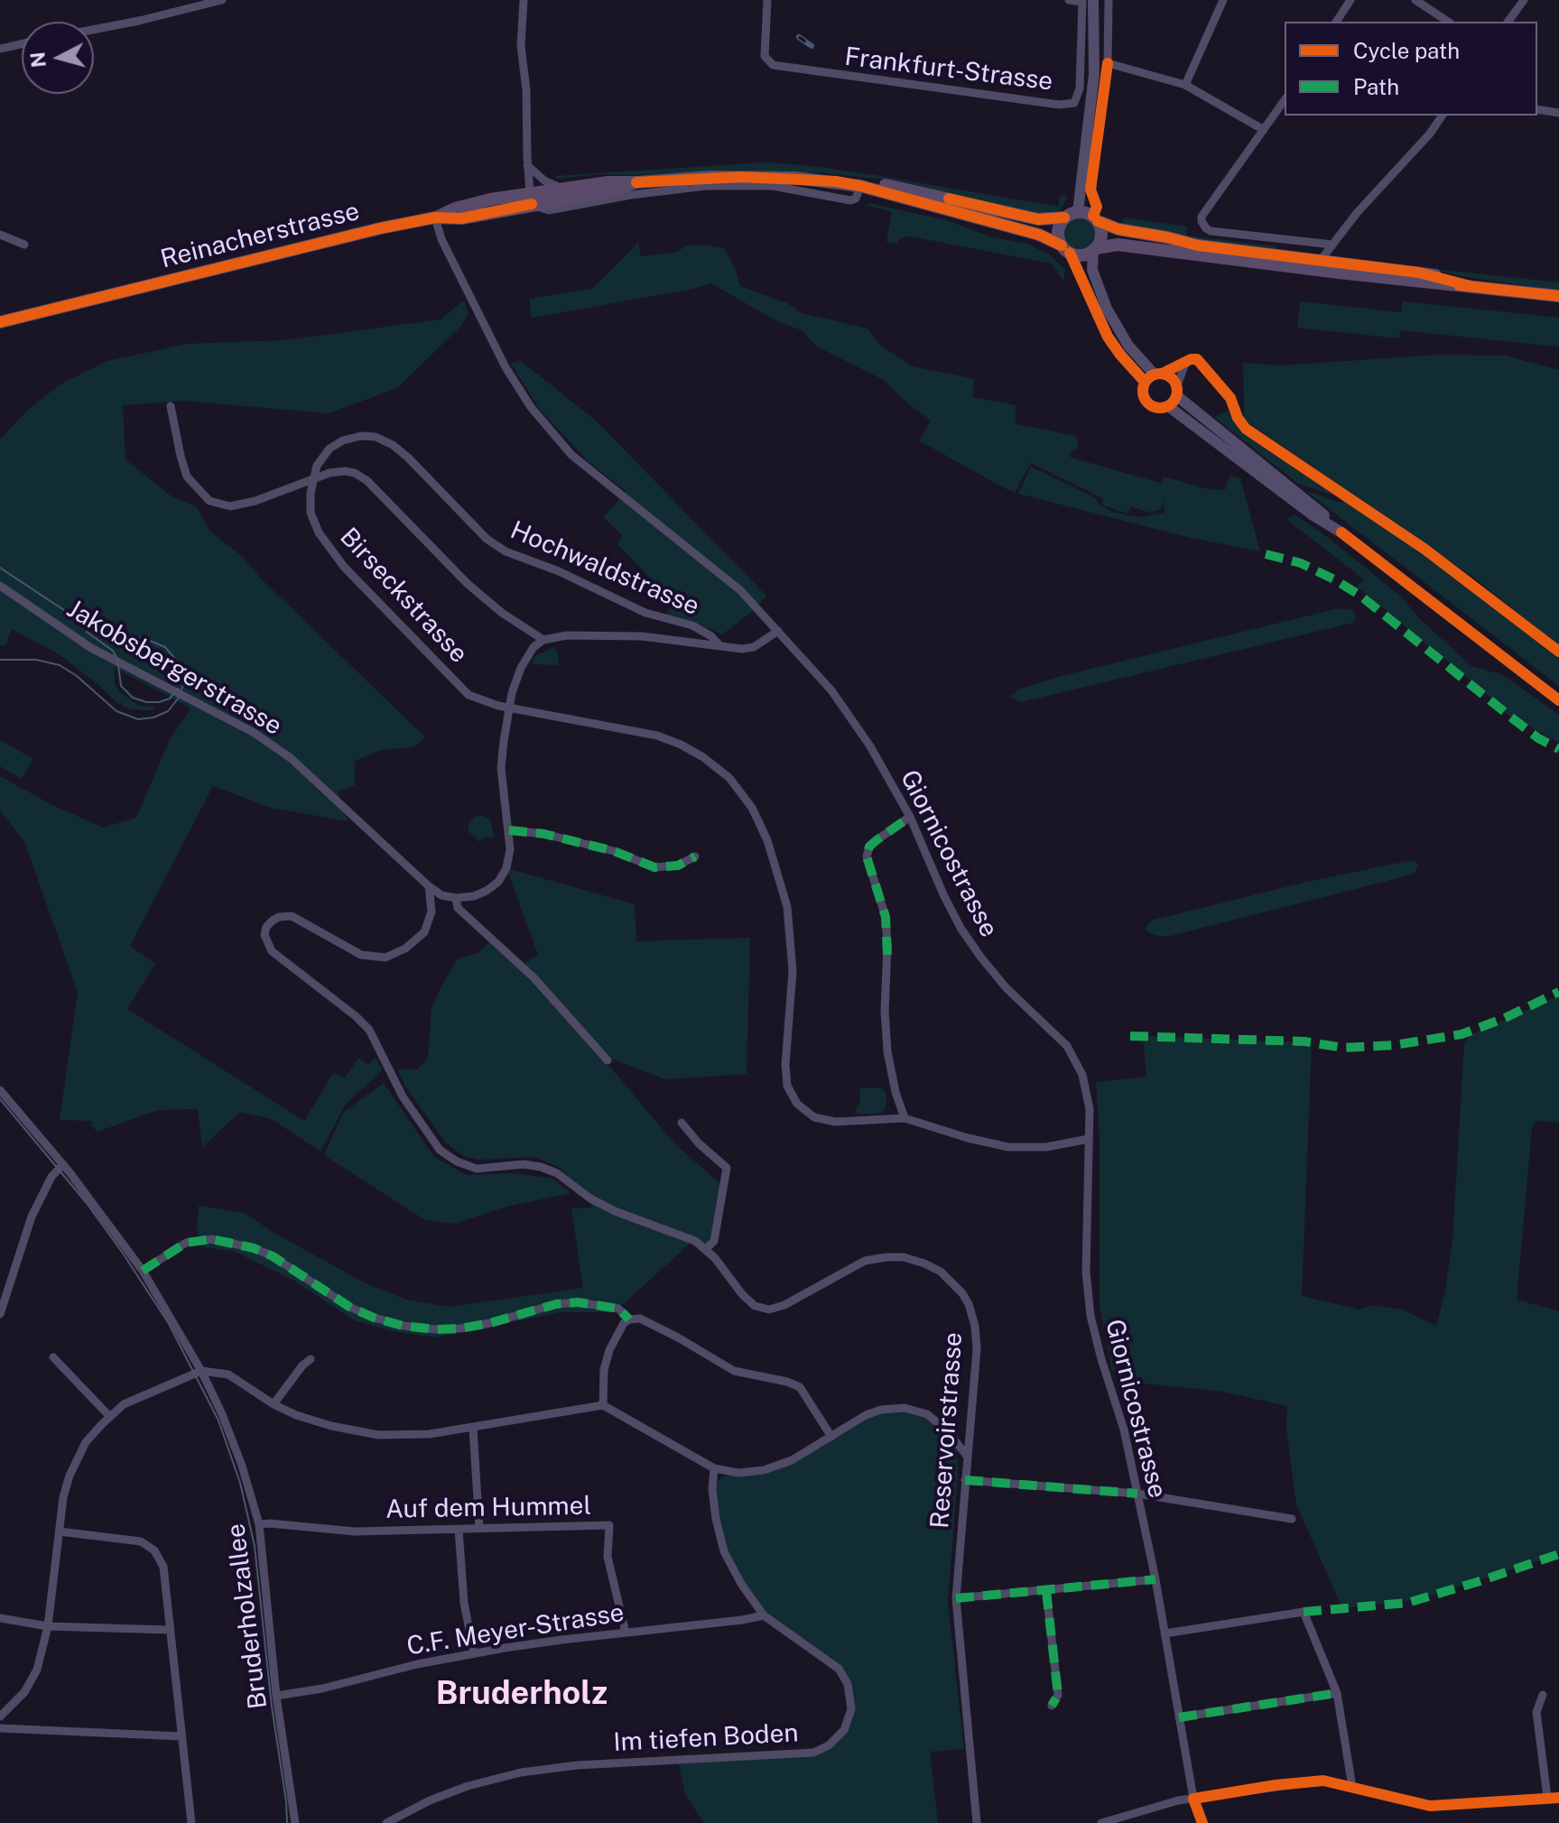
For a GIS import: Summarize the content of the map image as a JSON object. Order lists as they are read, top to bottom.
{
  "streets": {
    "main road": ["Reinacherstrasse"],
    "street": [
      "Frankfurt-Strasse",
      "Hochwaldstrasse",
      "Birseckstrasse",
      "Jakobsbergerstrasse",
      "Giornicostrasse",
      "Reservoirstrasse",
      "Auf dem Hummel",
      "Bruderholzallee",
      "C.F. Meyer-Strasse",
      "Im tiefen Boden"
    ]
  },
  "crossings": [
    ["Reinacherstrasse", "Giornicostrasse"],
    ["Hochwaldstrasse", "Birseckstrasse"],
    ["Jakobsbergerstrasse", "Reservoirstrasse"],
    ["Auf dem Hummel", "Bruderholzallee"],
    ["Auf dem Hummel", "C.F. Meyer-Strasse"],
    ["Bruderholzallee", "C.F. Meyer-Strasse"],
    ["C.F. Meyer-Strasse", "Im tiefen Boden"]
  ],
  "districts": ["Bruderholz"],
  "legend": ["Cycle path", "Path"],
  "north": "left"
}
